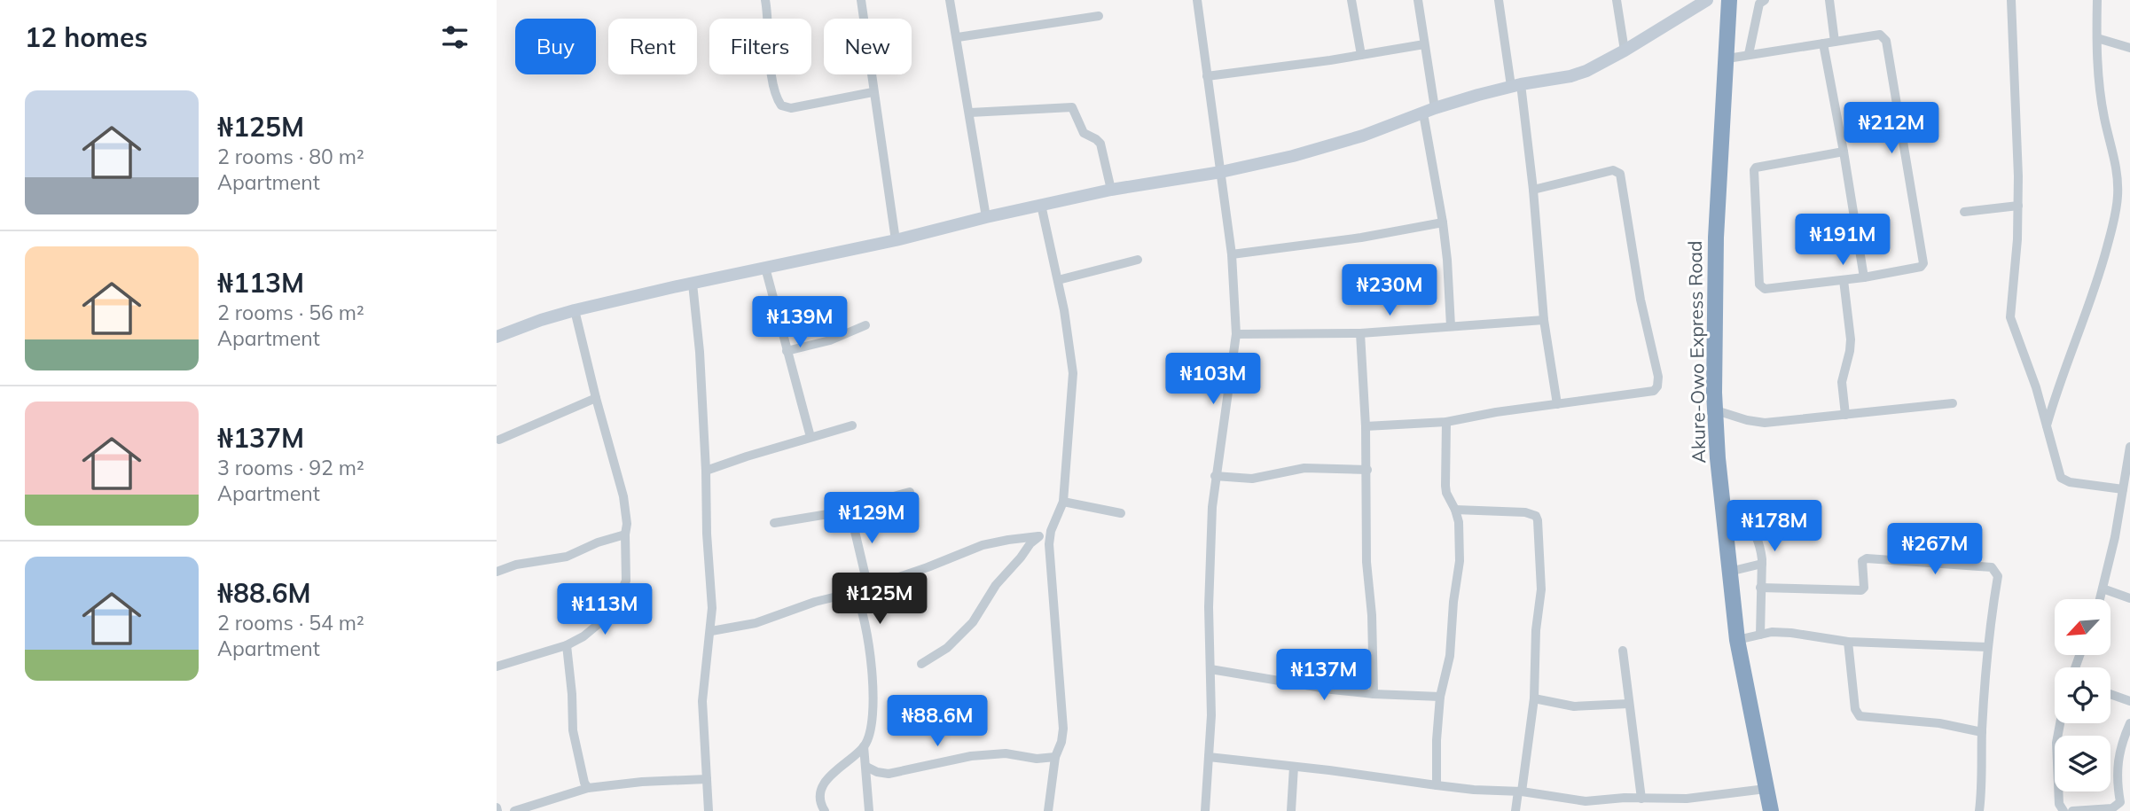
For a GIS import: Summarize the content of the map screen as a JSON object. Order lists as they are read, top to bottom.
{
  "streets": {
    "highway": ["Akure-Owo Express Road"]
  },
  "north": "bottom left",
  "page": {
    "heading": "12 homes",
    "chip": [
      "Buy",
      "Rent",
      "Filters",
      "New"
    ],
    "list": [
      {
        "name": "₦125M",
        "note": "2 rooms · 80 m² · Apartment"
      },
      {
        "name": "₦113M",
        "note": "2 rooms · 56 m² · Apartment"
      },
      {
        "name": "₦137M",
        "note": "3 rooms · 92 m² · Apartment"
      },
      {
        "name": "₦88.6M",
        "note": "2 rooms · 54 m² · Apartment"
      }
    ],
    "price": [
      "₦212M",
      "₦191M",
      "₦230M",
      "₦139M",
      "₦103M",
      "₦129M",
      "₦178M",
      "₦267M",
      "₦125M",
      "₦113M",
      "₦137M",
      "₦88.6M"
    ]
  }
}
